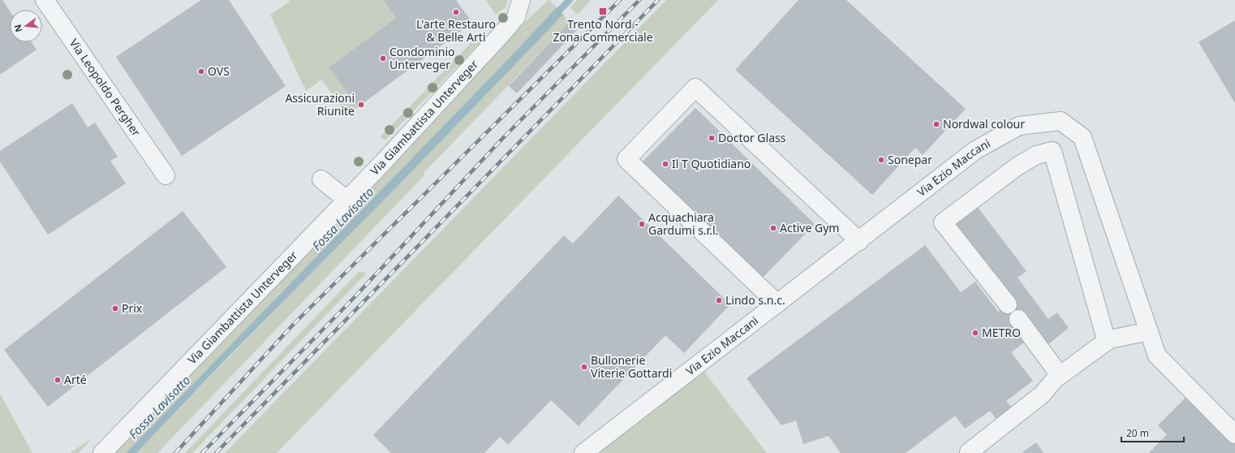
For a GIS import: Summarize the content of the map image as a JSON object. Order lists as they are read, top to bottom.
{
  "streets": {
    "street": ["Via Leopoldo Pergher", "Via Giambattista Unterveger", "Via Ezio Maccani"]
  },
  "water": ["Fossa Lavisotto"],
  "places": {
    "transit": ["Trento Nord - Zona Commerciale"],
    "other": [
      "L'arte Restauro & Belle Arti",
      "Condominio Unterveger",
      "OVS",
      "Assicurazioni Riunite",
      "Nordwal colour",
      "Doctor Glass",
      "Sonepar",
      "Il T Quotidiano",
      "Acquachiara Gardumi s.r.l.",
      "Active Gym",
      "Lindo s.n.c.",
      "Prix",
      "METRO",
      "Bullonerie Viterie Gottardi",
      "Arté"
    ]
  },
  "scale_bar": "20 m",
  "north": "left"
}
